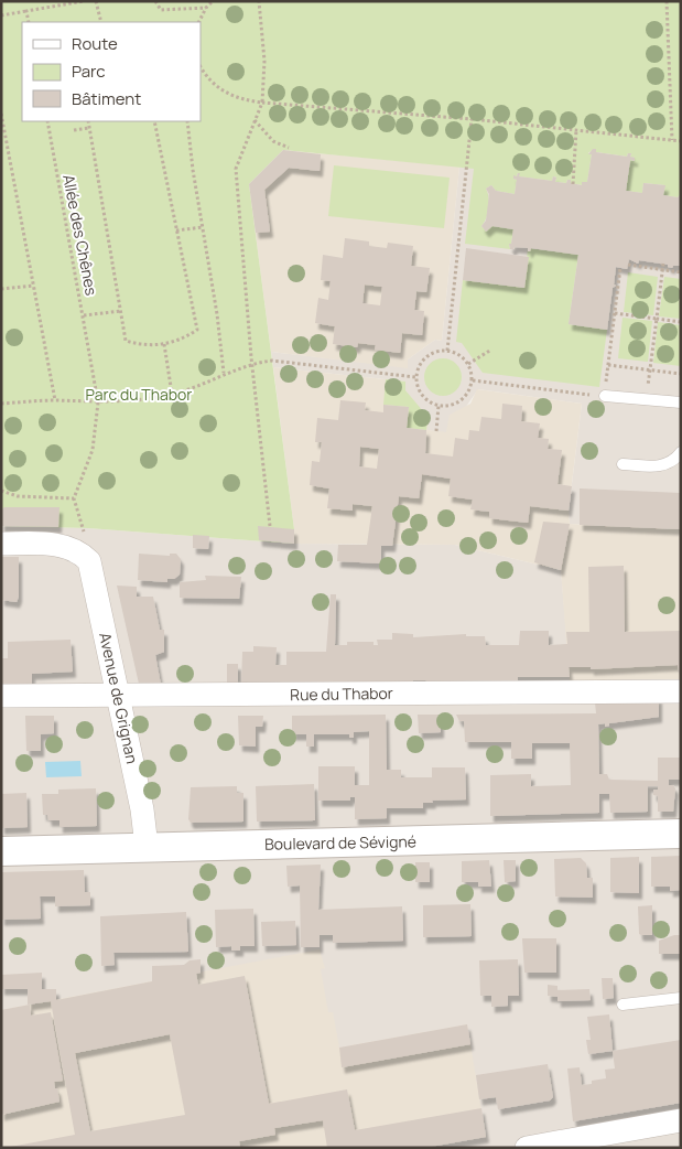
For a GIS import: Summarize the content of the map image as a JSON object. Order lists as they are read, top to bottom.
{
  "streets": {
    "street": ["Rue du Thabor", "Avenue de Grignan", "Boulevard de Sévigné"],
    "path": ["Allée des Chênes"]
  },
  "crossings": [
    ["Rue du Thabor", "Avenue de Grignan"],
    ["Avenue de Grignan", "Boulevard de Sévigné"]
  ],
  "parks": ["Parc du Thabor"],
  "legend": ["Route", "Parc", "Bâtiment"]
}
